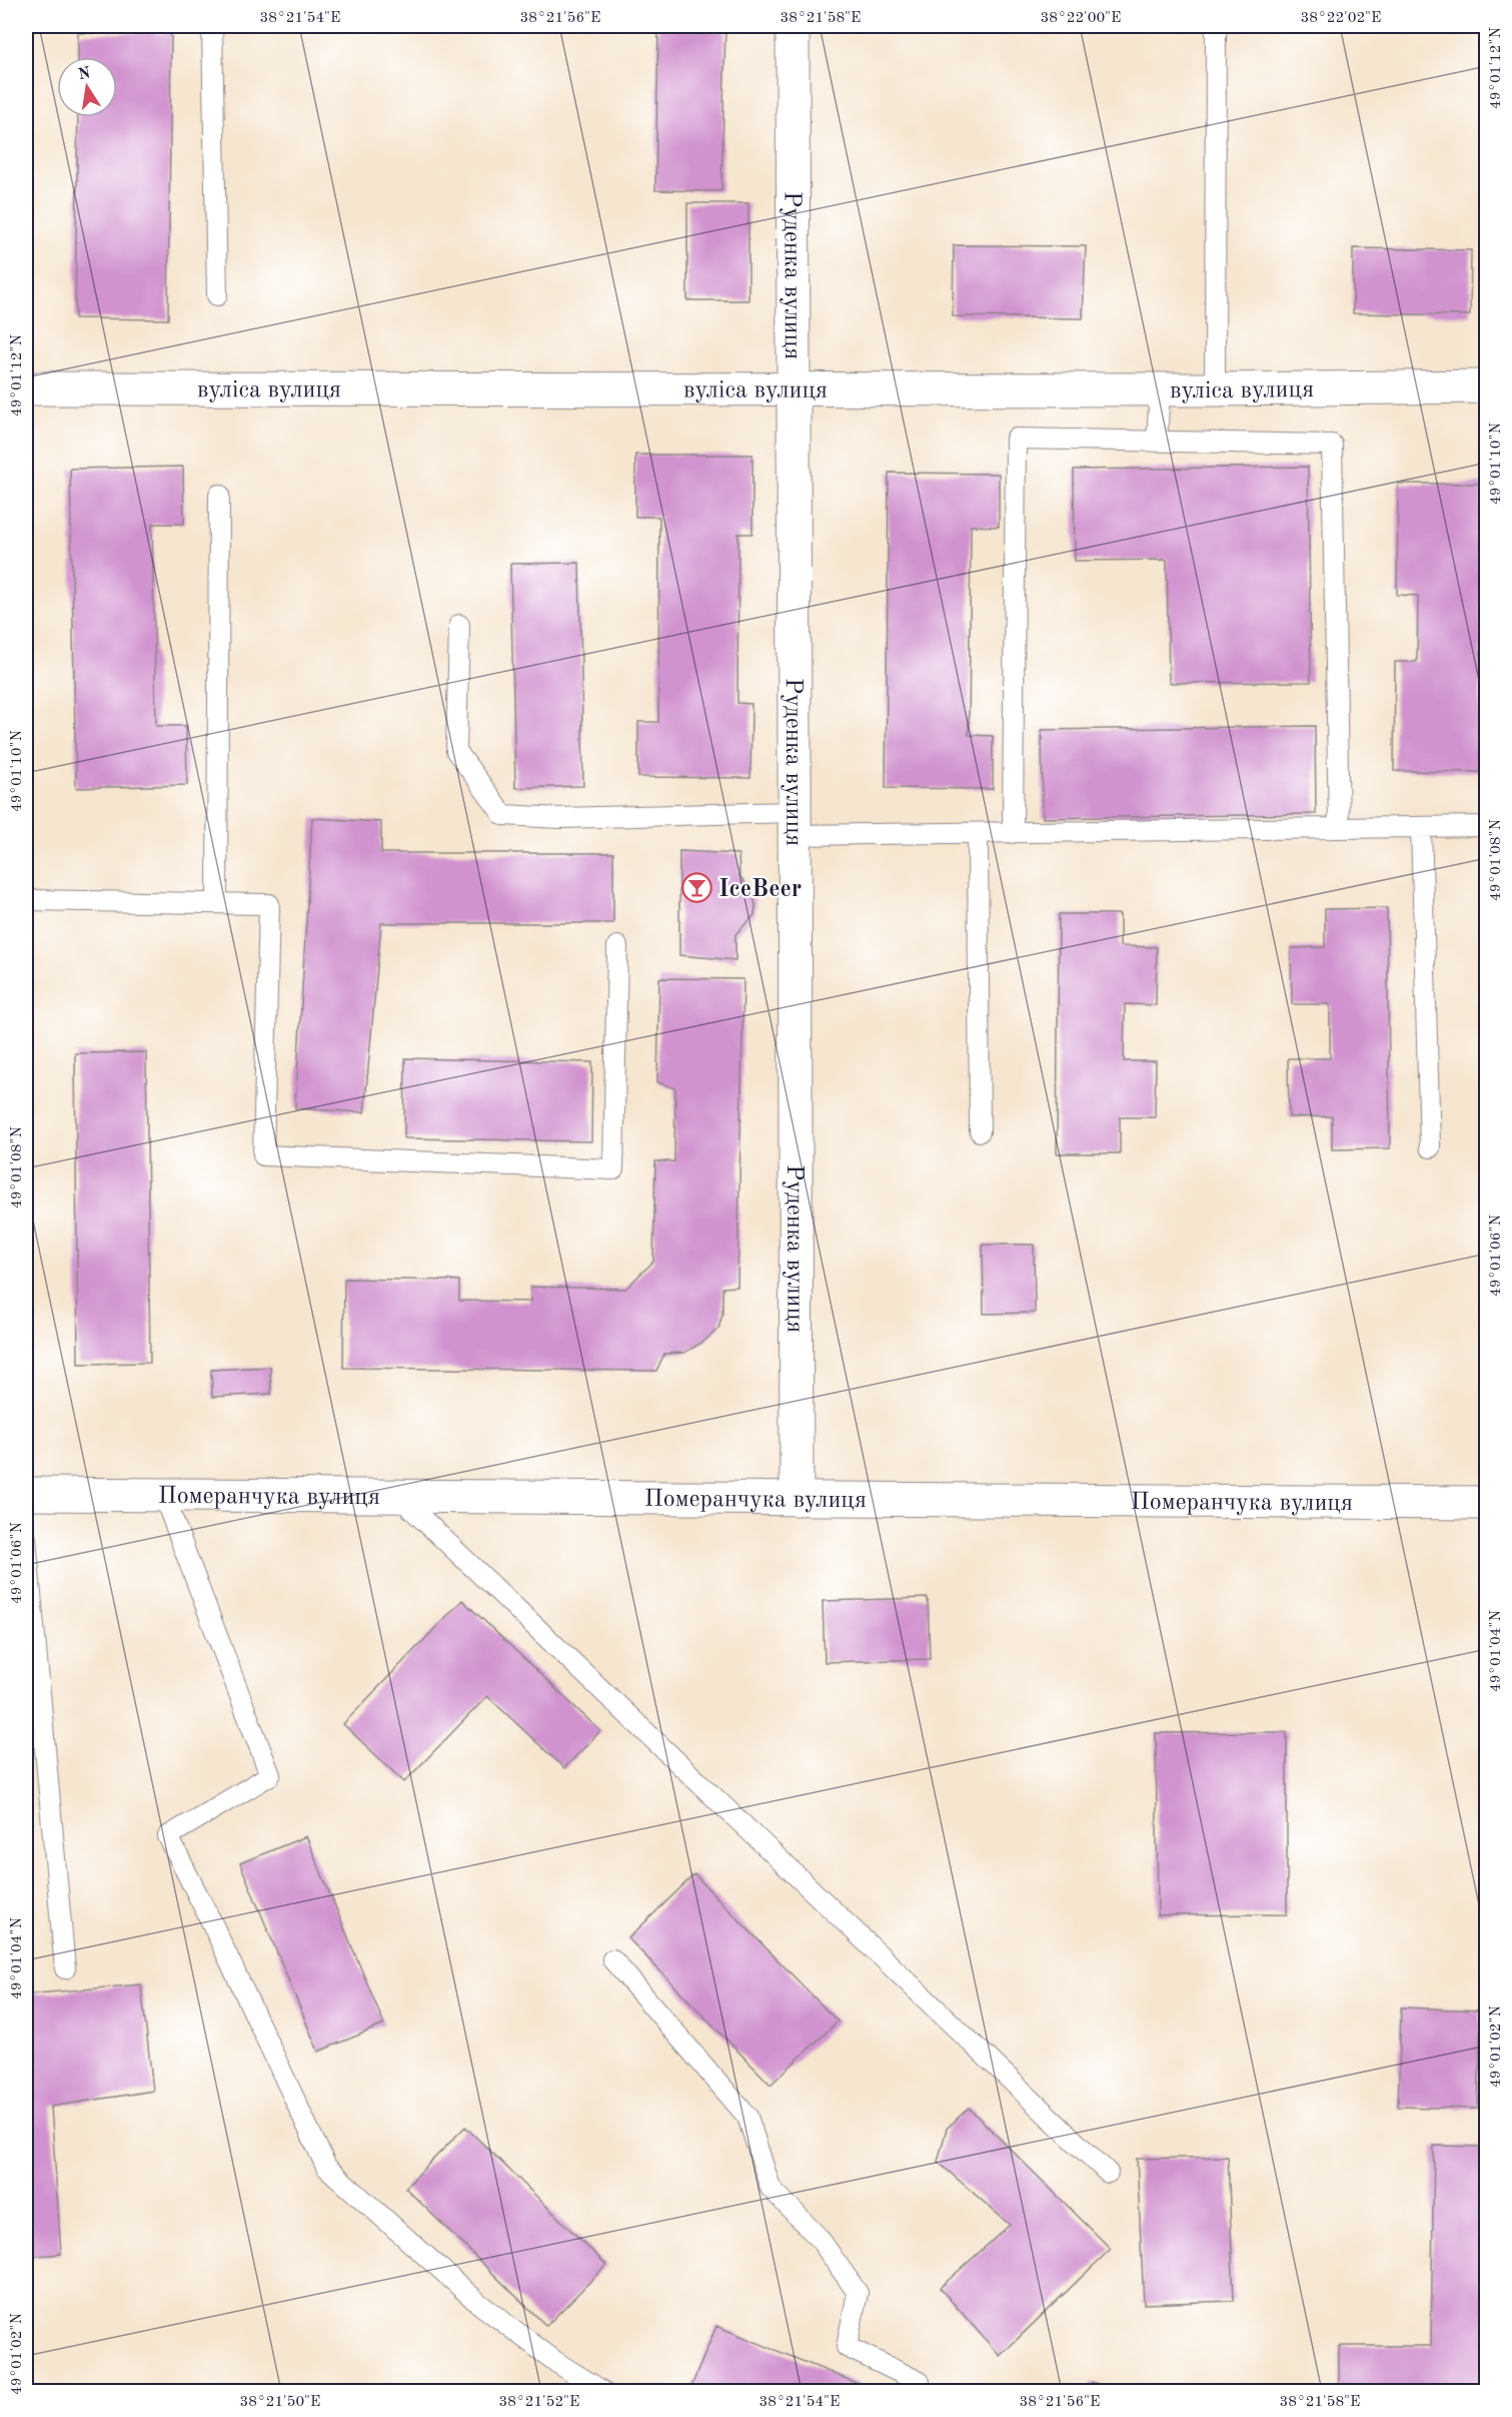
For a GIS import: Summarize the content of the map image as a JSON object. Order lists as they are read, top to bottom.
{
  "streets": {
    "street": ["Руденка вулиця", "вуліса вулиця", "Померанчука вулиця"]
  },
  "crossings": [
    ["Руденка вулиця", "вуліса вулиця"],
    ["Руденка вулиця", "Померанчука вулиця"]
  ],
  "places": {
    "bar": ["IceBeer"]
  },
  "north": "top",
  "coordinates": [
    "38°21'54\"E",
    "38°21'56\"E",
    "38°21'58\"E",
    "38°22'00\"E",
    "38°22'02\"E",
    "49°01'12\"N",
    "49°01'10\"N",
    "49°01'08\"N",
    "49°01'06\"N",
    "49°01'04\"N",
    "49°01'02\"N",
    "38°21'50\"E",
    "38°21'52\"E"
  ]
}
